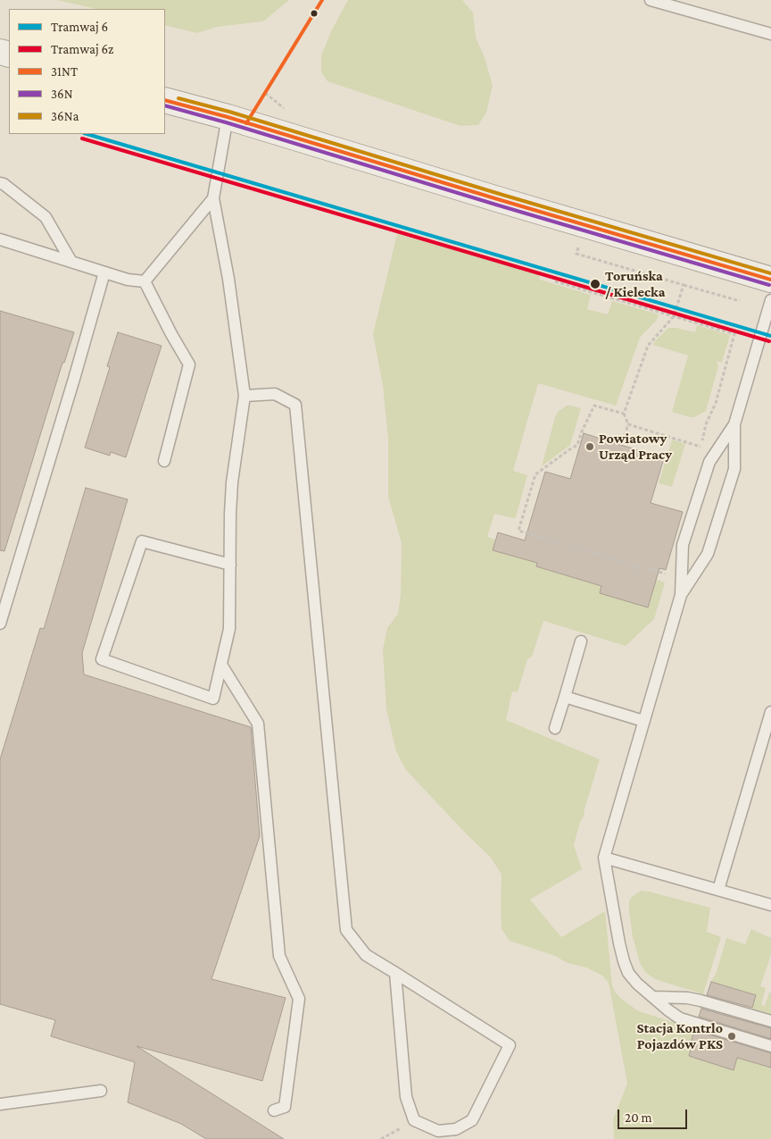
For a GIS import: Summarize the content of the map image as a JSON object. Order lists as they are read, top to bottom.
{
  "places": ["Toruńska / Kielecka", "Powiatowy Urząd Pracy", "Stacja Kontrlo Pojazdów PKS"],
  "lines": [
    "transit line 31NT",
    "transit line 36Na",
    "transit line 36N",
    "tram line 6",
    "tram line 6z"
  ],
  "legend": [
    "Tramwaj 6",
    "Tramwaj 6z",
    "31NT",
    "36N",
    "36Na"
  ],
  "scale_bar": "20 m"
}
